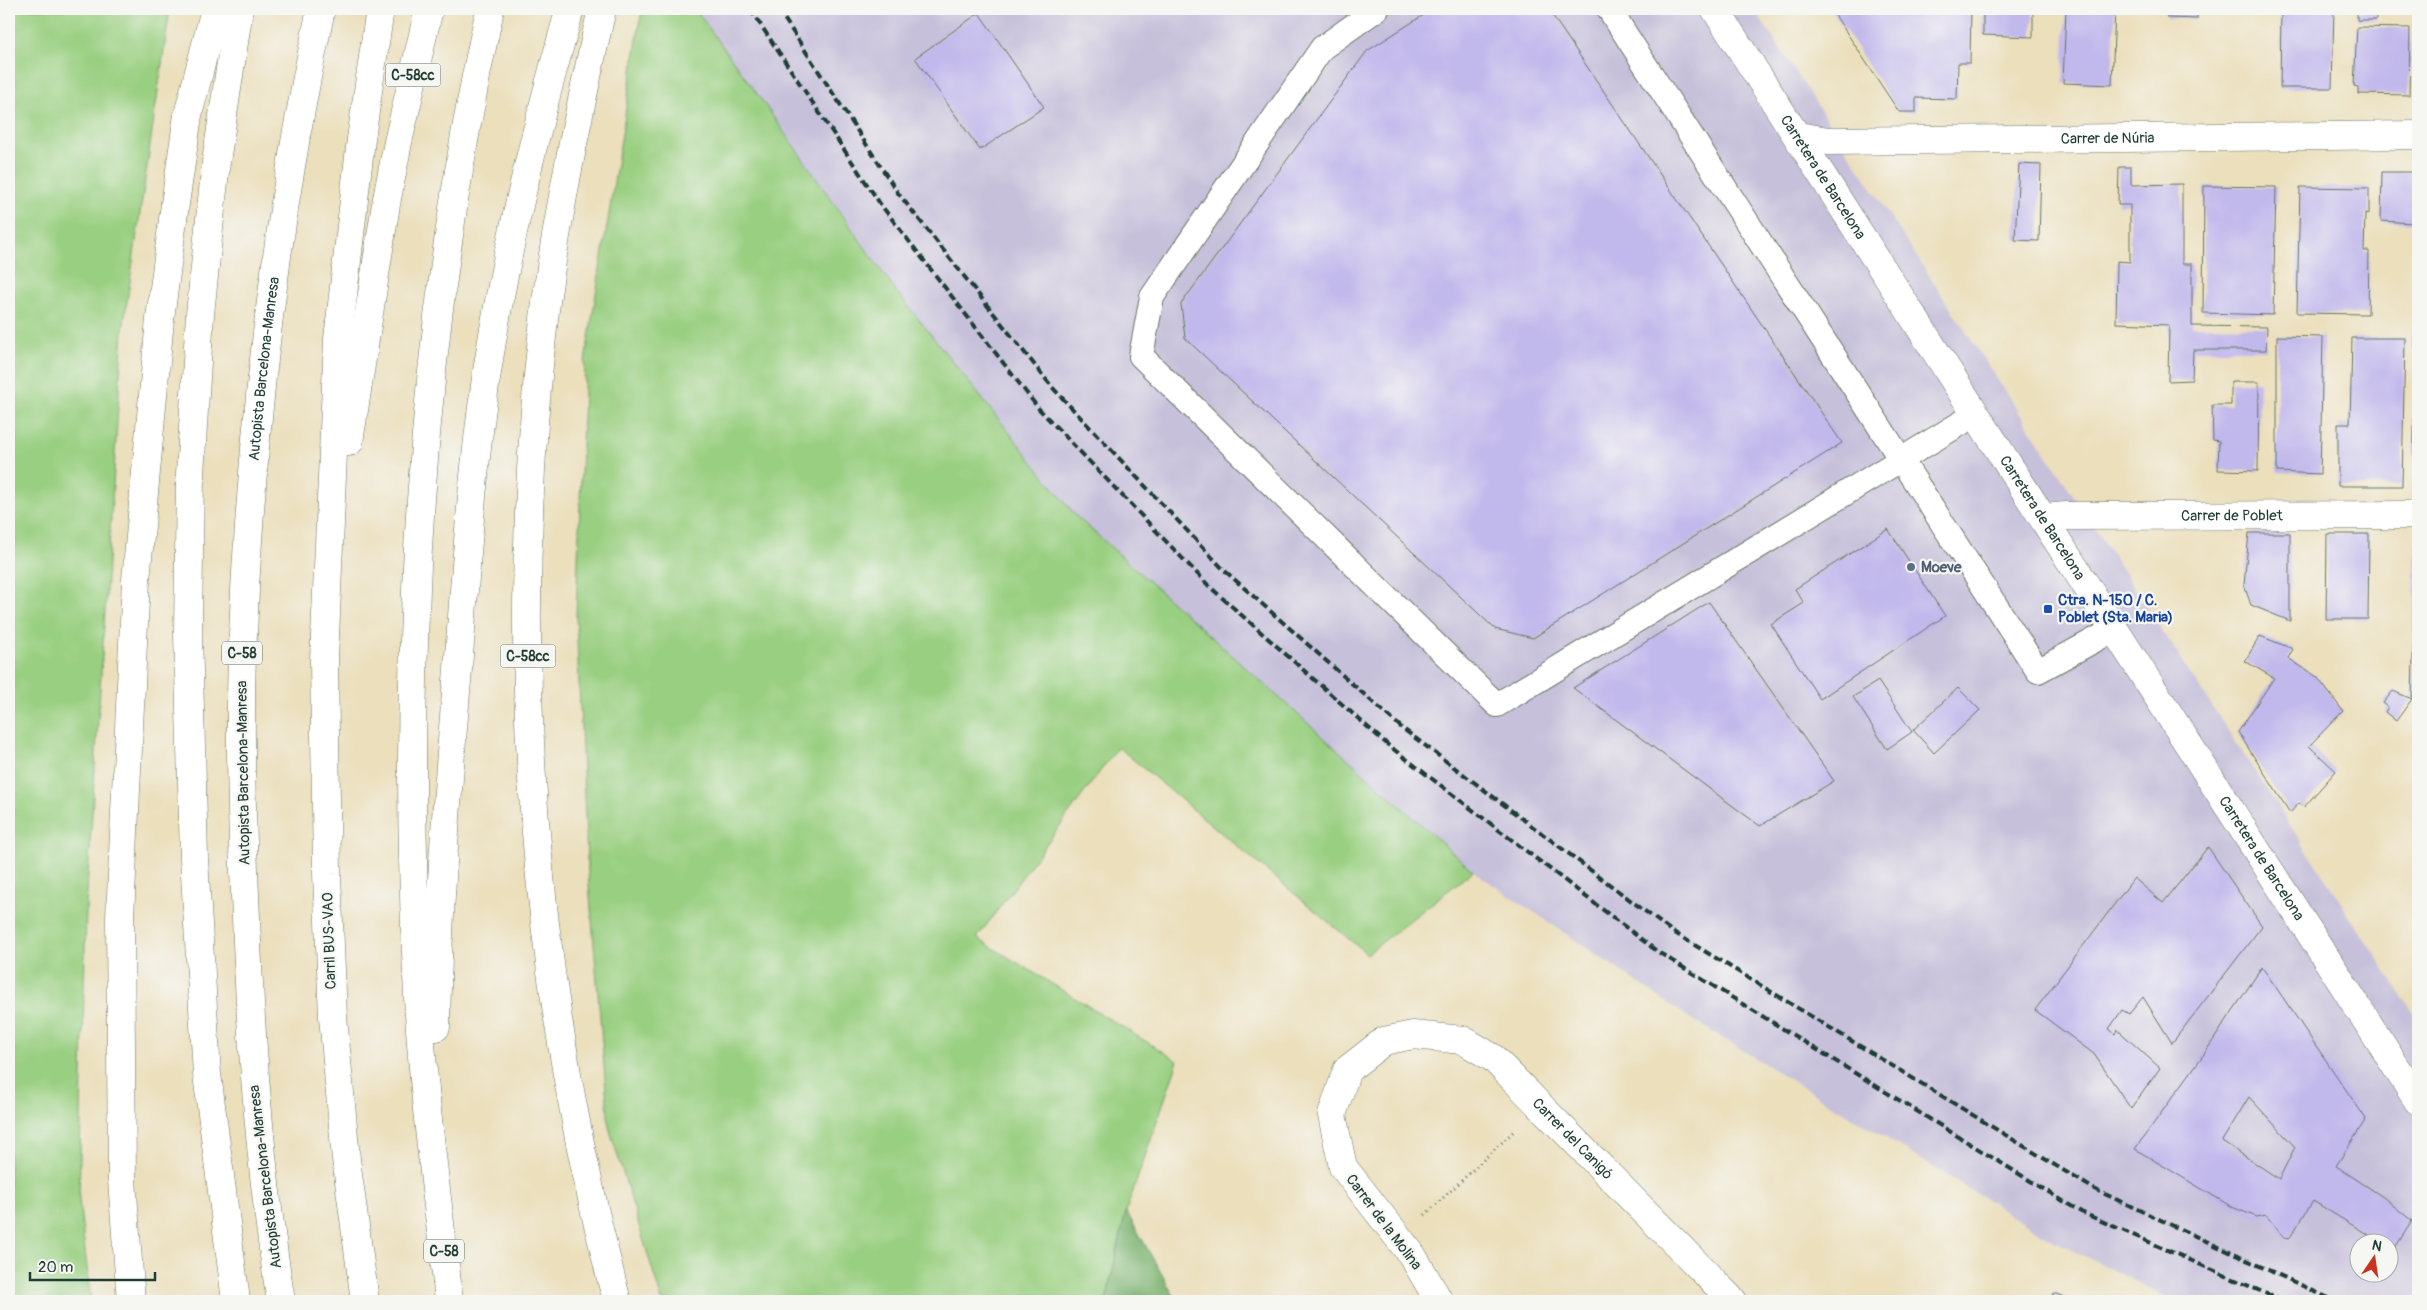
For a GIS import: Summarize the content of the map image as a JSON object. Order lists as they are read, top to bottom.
{
  "streets": {
    "main road": [
      "C-58cc",
      "Carrer de Núria",
      "Carretera de Barcelona",
      "Autopista Barcelona-Manresa",
      "Carrer de Poblet",
      "C-58",
      "Carril BUS-VAO",
      "Carrer del Canigó",
      "Carrer de la Molina"
    ]
  },
  "crossings": [
    ["C-58cc", "Carril BUS-VAO"],
    ["Carrer de Núria", "Carretera de Barcelona"],
    ["Carretera de Barcelona", "Carrer de Poblet"],
    ["Carrer del Canigó", "Carrer de la Molina"]
  ],
  "places": {
    "other": ["Moeve"],
    "transit": ["Ctra. N-150 / C. Poblet (Sta. Maria)"]
  },
  "scale_bar": "20 m",
  "north": "top"
}
